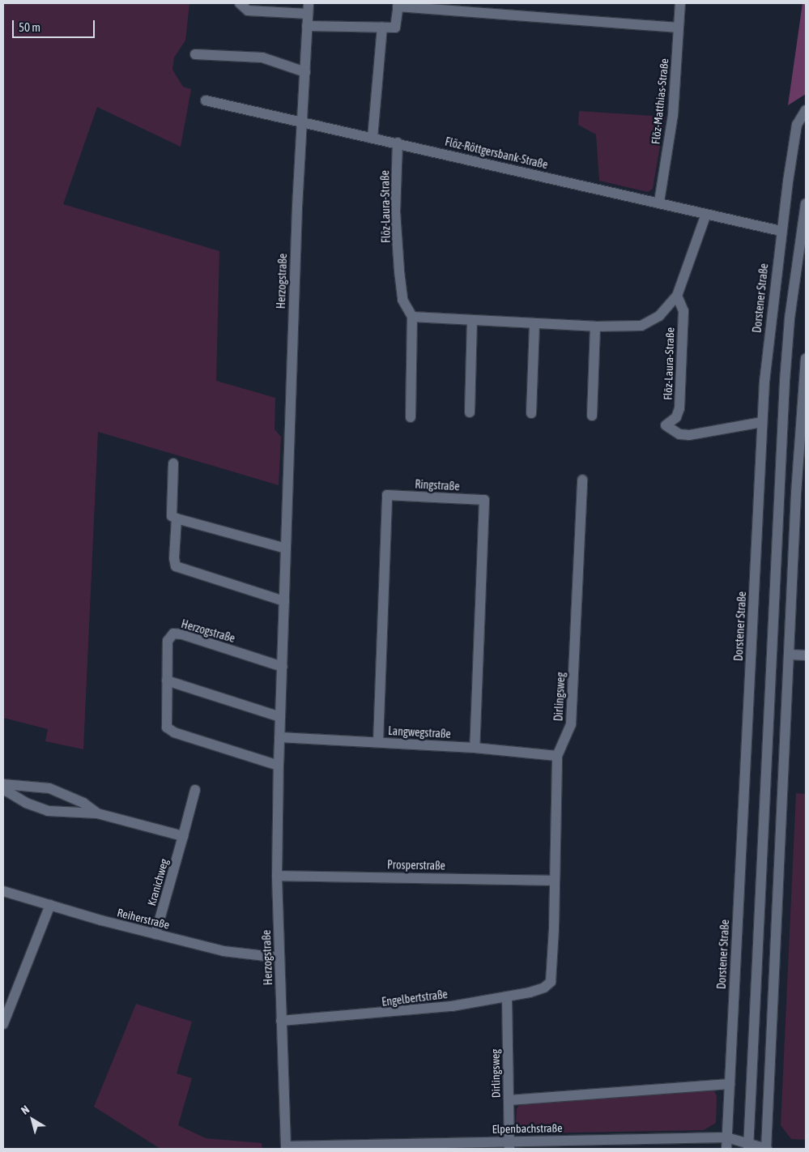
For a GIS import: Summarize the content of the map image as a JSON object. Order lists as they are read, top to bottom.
{
  "streets": {
    "street": [
      "Flöz-Matthias-Straße",
      "Flöz-Röttgersbank-Straße",
      "Flöz-Laura-Straße",
      "Herzogstraße",
      "Dorstener Straße",
      "Ringstraße",
      "Dirlingsweg",
      "Langwegstraße",
      "Prosperstraße",
      "Kranichweg",
      "Reiherstraße",
      "Engelbertstraße",
      "Elpenbachstraße"
    ]
  },
  "crossings": [
    ["Flöz-Matthias-Straße", "Flöz-Röttgersbank-Straße"],
    ["Flöz-Röttgersbank-Straße", "Flöz-Laura-Straße"],
    ["Flöz-Röttgersbank-Straße", "Herzogstraße"],
    ["Flöz-Röttgersbank-Straße", "Dorstener Straße"],
    ["Flöz-Laura-Straße", "Dorstener Straße"],
    ["Herzogstraße", "Langwegstraße"],
    ["Herzogstraße", "Prosperstraße"],
    ["Herzogstraße", "Reiherstraße"],
    ["Herzogstraße", "Engelbertstraße"],
    ["Herzogstraße", "Elpenbachstraße"],
    ["Dorstener Straße", "Elpenbachstraße"],
    ["Ringstraße", "Langwegstraße"],
    ["Dirlingsweg", "Langwegstraße"],
    ["Dirlingsweg", "Prosperstraße"],
    ["Dirlingsweg", "Engelbertstraße"],
    ["Dirlingsweg", "Elpenbachstraße"],
    ["Kranichweg", "Reiherstraße"]
  ],
  "scale_bar": "50 m",
  "north": "top left"
}
